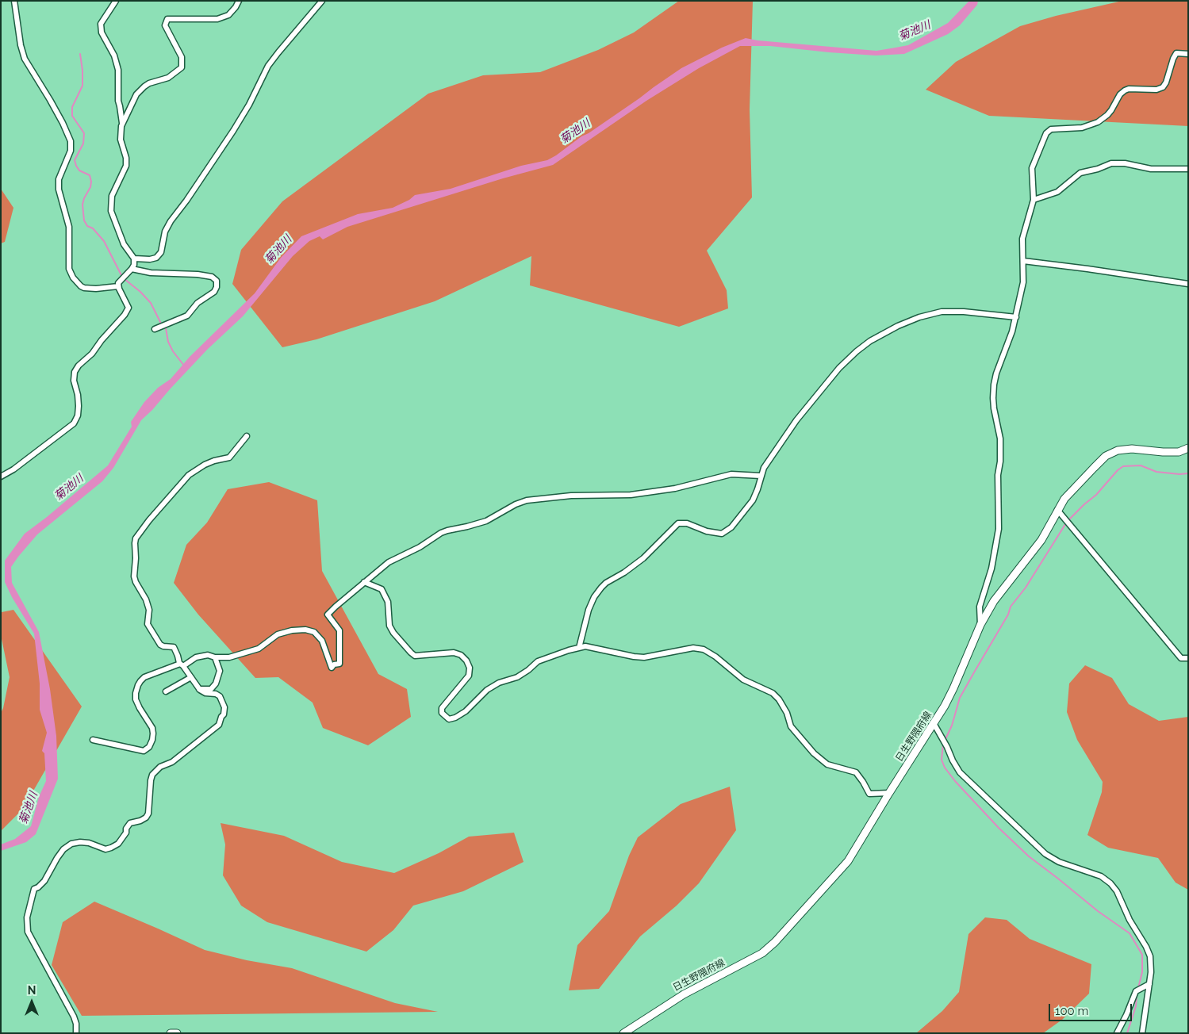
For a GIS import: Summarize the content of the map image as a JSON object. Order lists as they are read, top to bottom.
{
  "streets": {
    "main road": ["日生野隈府線"]
  },
  "water": ["菊池川"],
  "scale_bar": "100 m",
  "north": "top"
}
